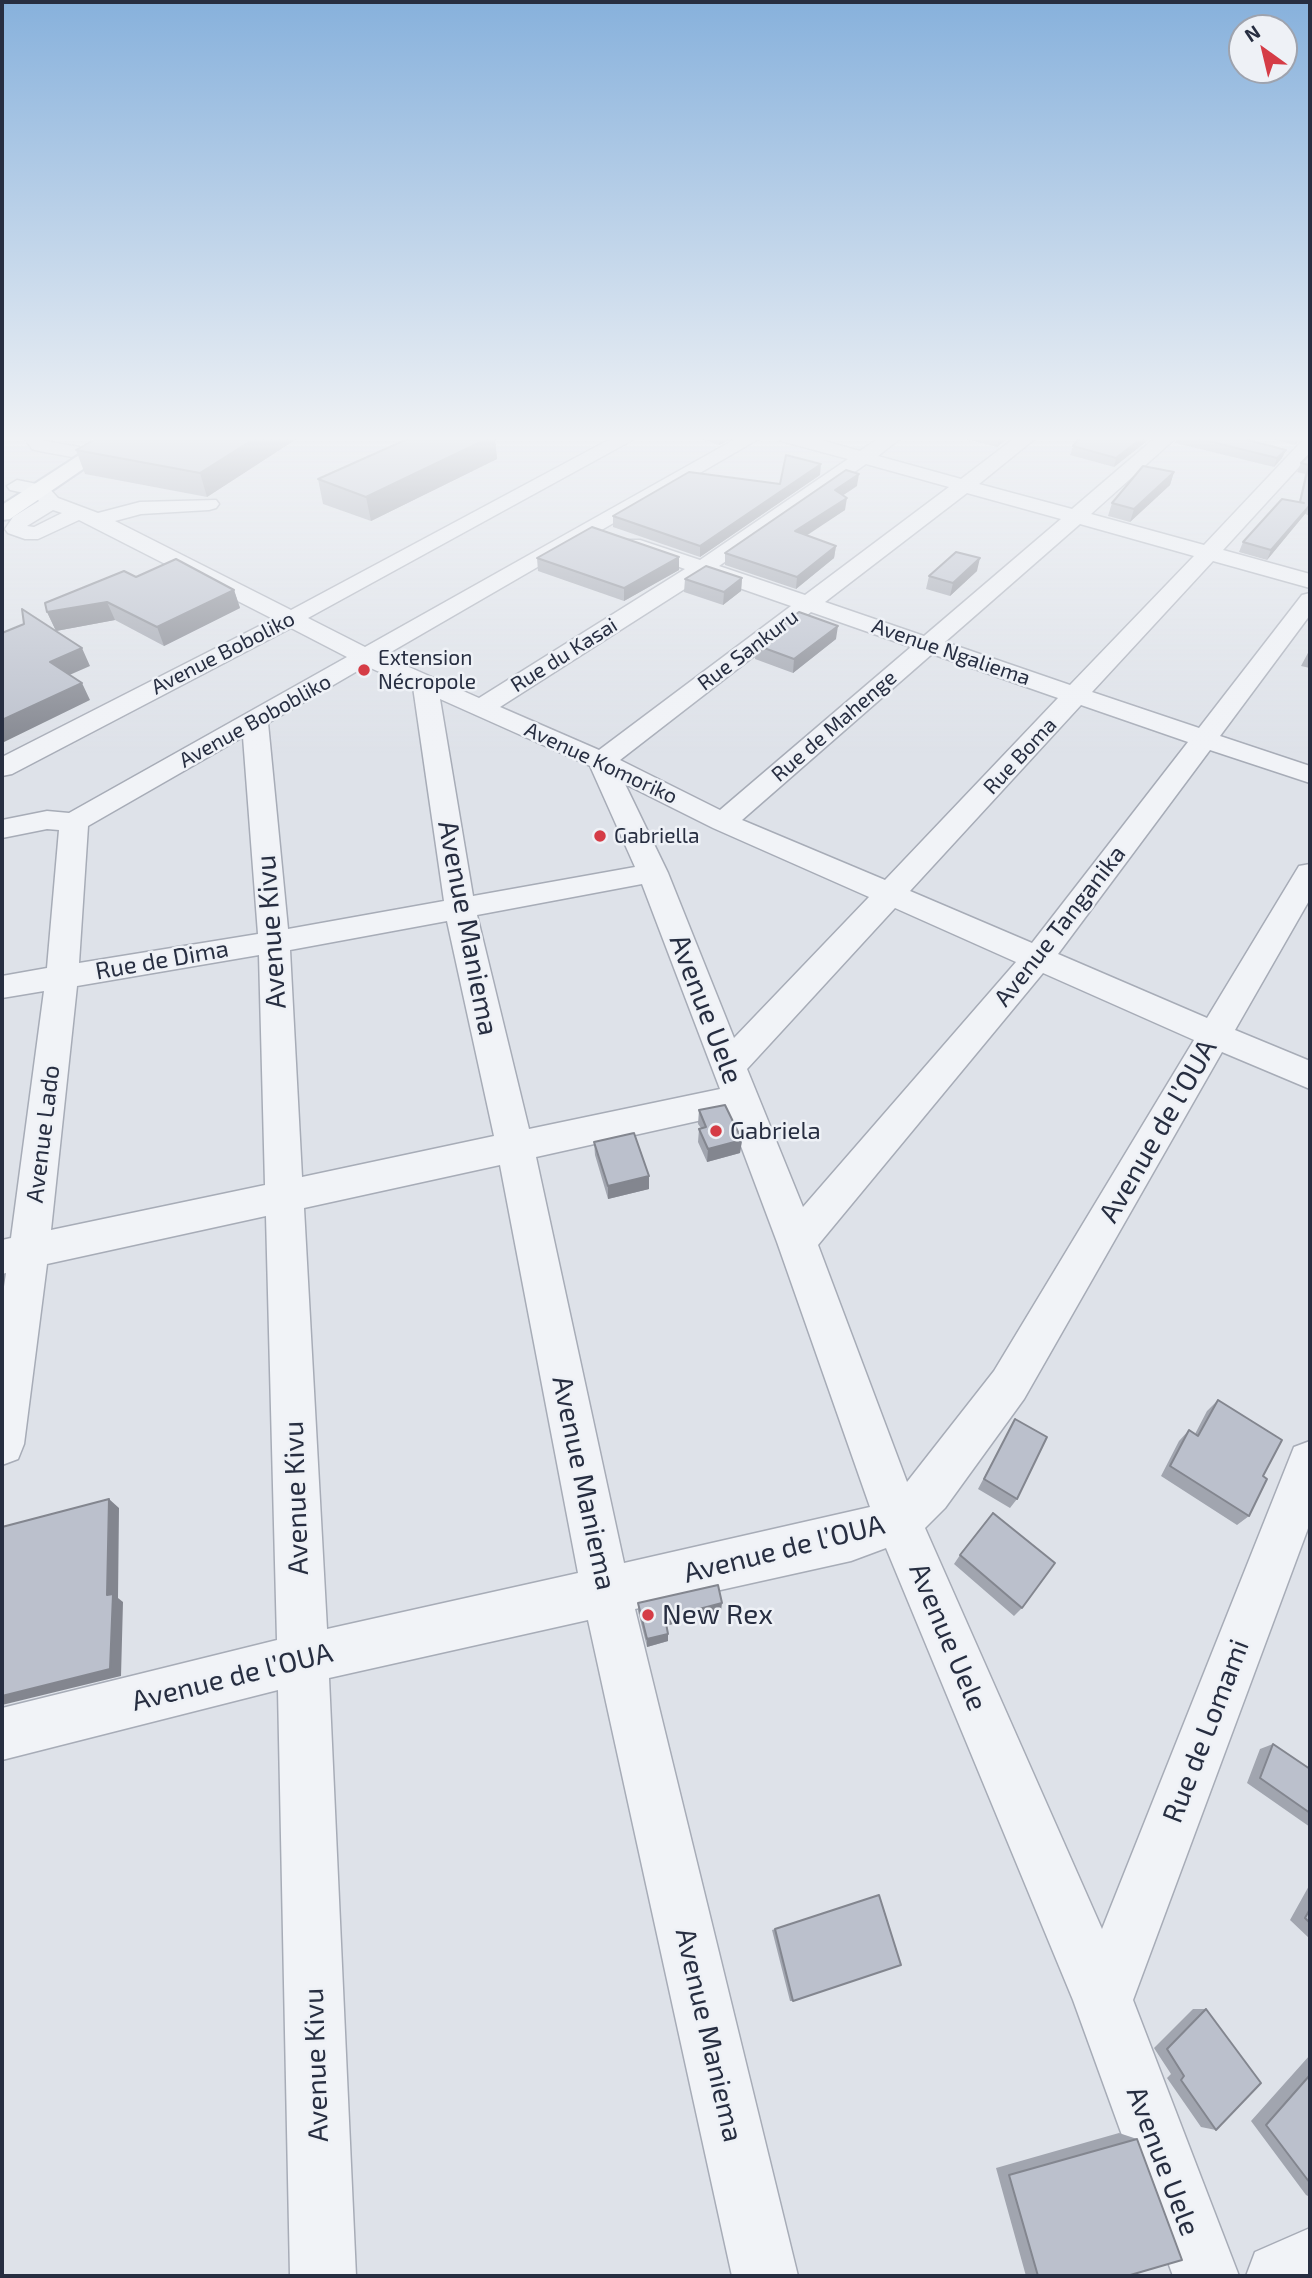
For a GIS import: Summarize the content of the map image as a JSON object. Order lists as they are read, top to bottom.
{
  "streets": {
    "street": [
      "Rue Sankuru",
      "Avenue Ngaliema",
      "Avenue Boboliko",
      "Rue du Kasai",
      "Avenue Bobobliko",
      "Rue de Mahenge",
      "Rue Boma",
      "Avenue Komoriko",
      "Avenue Tanganika",
      "Avenue Maniema",
      "Avenue Kivu",
      "Rue de Dima",
      "Avenue Uele",
      "Avenue de l’OUA",
      "Avenue Lado",
      "Rue de Lomami"
    ]
  },
  "crossings": [
    ["Rue Sankuru", "Avenue Ngaliema"],
    ["Rue Sankuru", "Avenue Komoriko"],
    ["Rue Sankuru", "Avenue Uele"],
    ["Avenue Ngaliema", "Rue du Kasai"],
    ["Avenue Ngaliema", "Rue de Mahenge"],
    ["Avenue Ngaliema", "Rue Boma"],
    ["Avenue Ngaliema", "Avenue Tanganika"],
    ["Avenue Boboliko", "Avenue Komoriko"],
    ["Rue du Kasai", "Avenue Komoriko"],
    ["Avenue Bobobliko", "Avenue Komoriko"],
    ["Avenue Bobobliko", "Avenue Kivu"],
    ["Avenue Bobobliko", "Avenue Lado"],
    ["Rue de Mahenge", "Avenue Komoriko"],
    ["Rue Boma", "Avenue Komoriko"],
    ["Rue Boma", "Avenue Uele"],
    ["Avenue Komoriko", "Avenue Tanganika"],
    ["Avenue Komoriko", "Avenue Maniema"],
    ["Avenue Komoriko", "Avenue Uele"],
    ["Avenue Komoriko", "Avenue de l’OUA"],
    ["Avenue Tanganika", "Avenue Uele"],
    ["Avenue Maniema", "Rue de Dima"],
    ["Avenue Maniema", "Avenue de l’OUA"],
    ["Avenue Kivu", "Rue de Dima"],
    ["Avenue Kivu", "Avenue de l’OUA"],
    ["Rue de Dima", "Avenue Uele"],
    ["Rue de Dima", "Avenue Lado"],
    ["Avenue Uele", "Avenue de l’OUA"],
    ["Avenue Uele", "Rue de Lomami"]
  ],
  "places": [
    "Extension Nécropole",
    "Gabriella",
    "Gabriela",
    "New Rex"
  ],
  "north": "top left"
}
